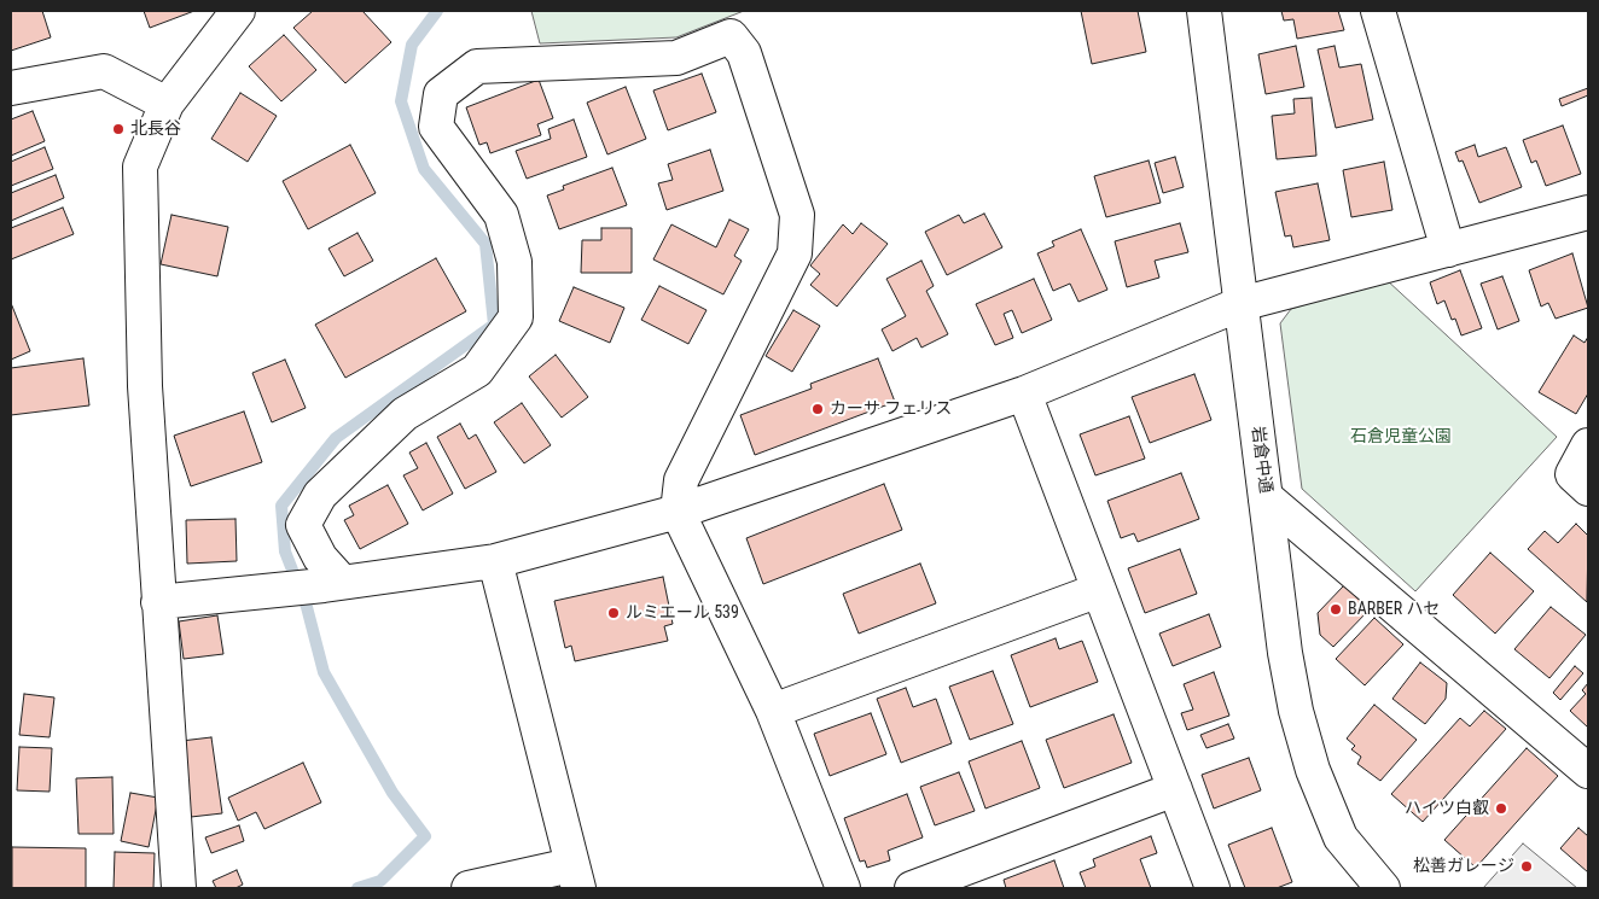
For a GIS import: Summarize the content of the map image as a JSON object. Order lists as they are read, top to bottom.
{
  "streets": {
    "street": ["岩倉中通"]
  },
  "parks": ["石倉児童公園"],
  "places": [
    "北長谷",
    "カーサ フェリス",
    "BARBER ハセ",
    "ルミエール 539",
    "ハイツ白叡",
    "松善ガレージ"
  ]
}
